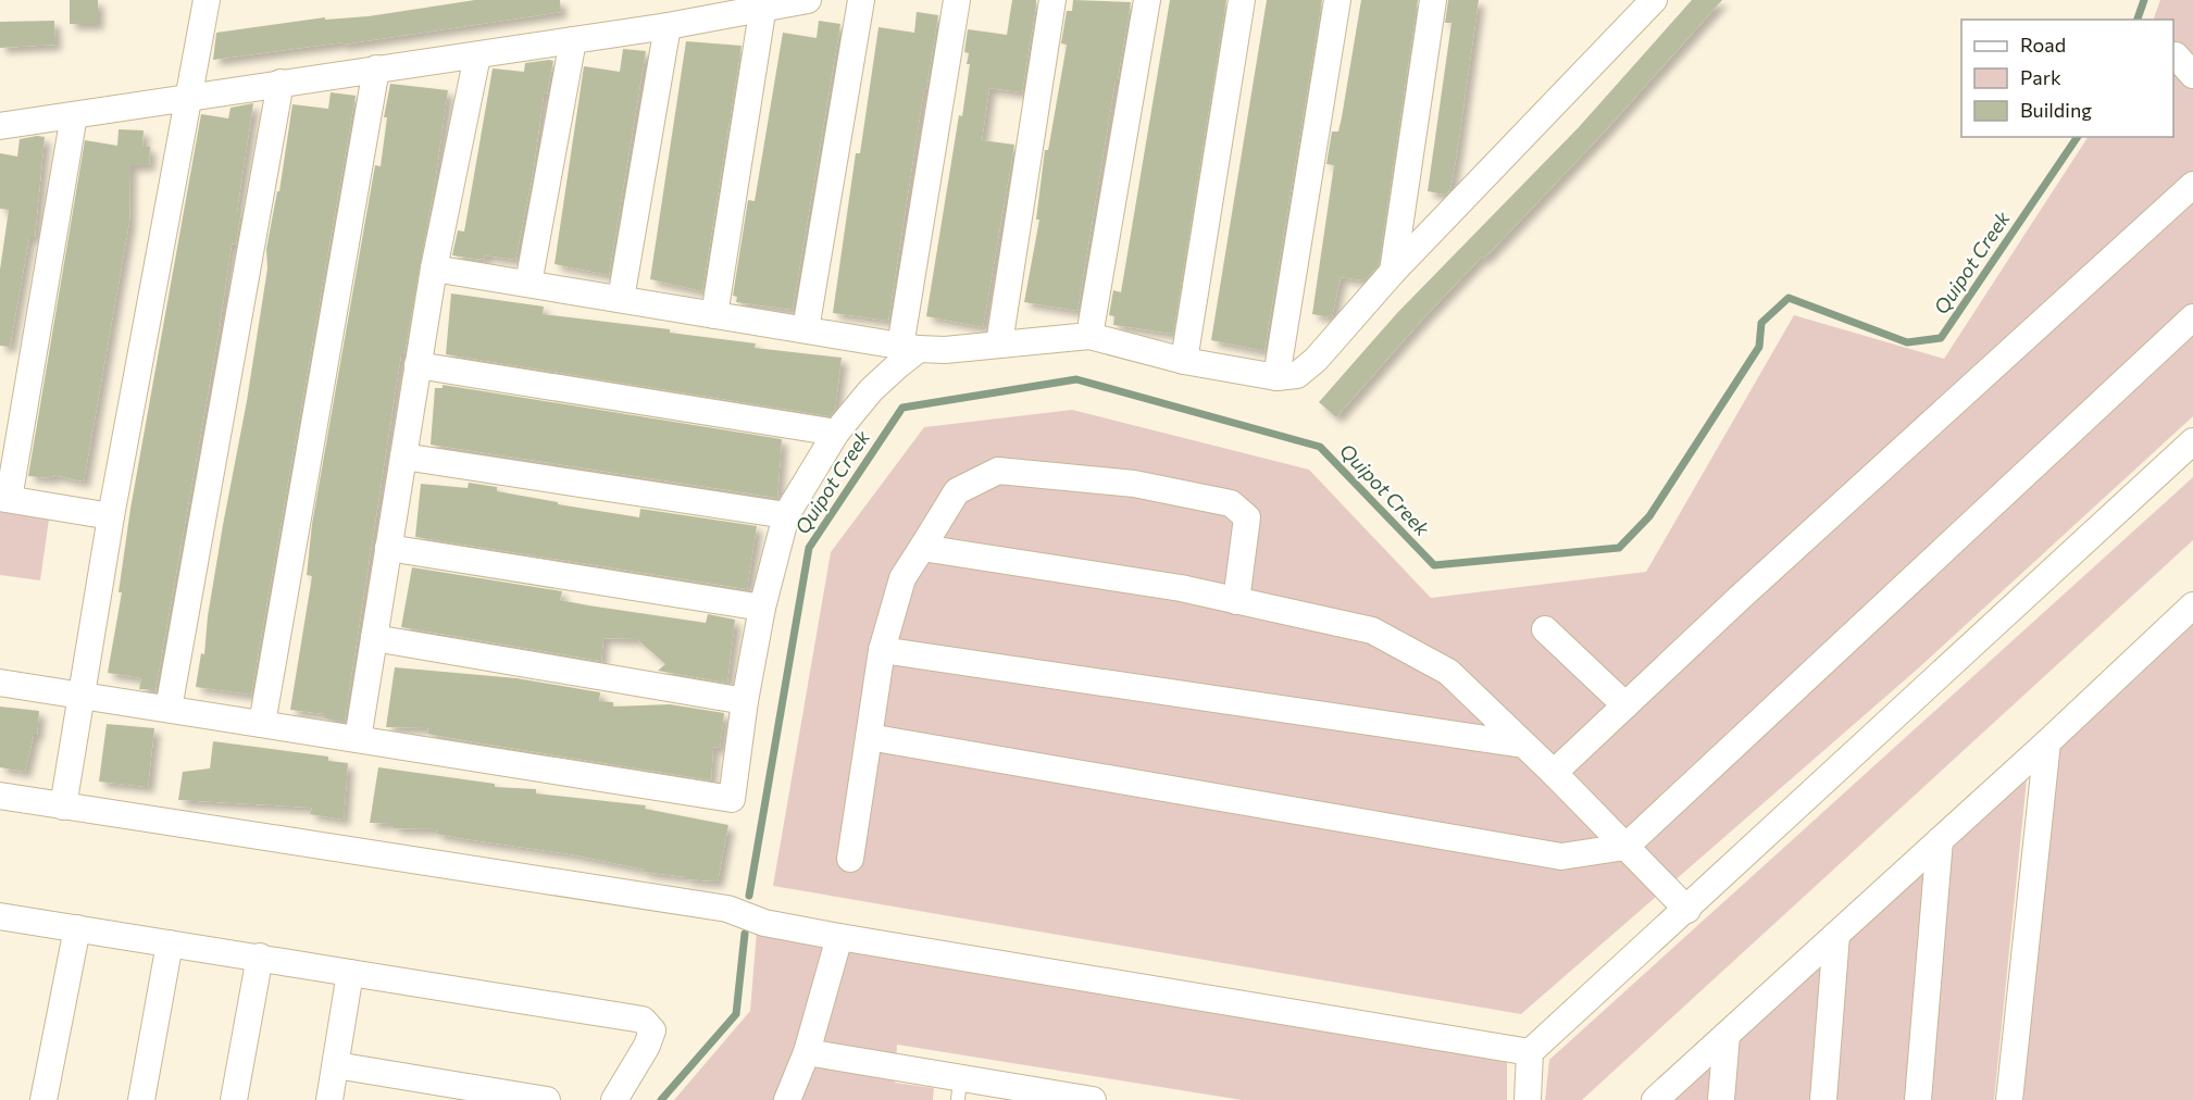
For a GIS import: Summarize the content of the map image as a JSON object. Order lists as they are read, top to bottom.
{
  "water": ["Quipot Creek"],
  "legend": ["Road", "Park", "Building"]
}
